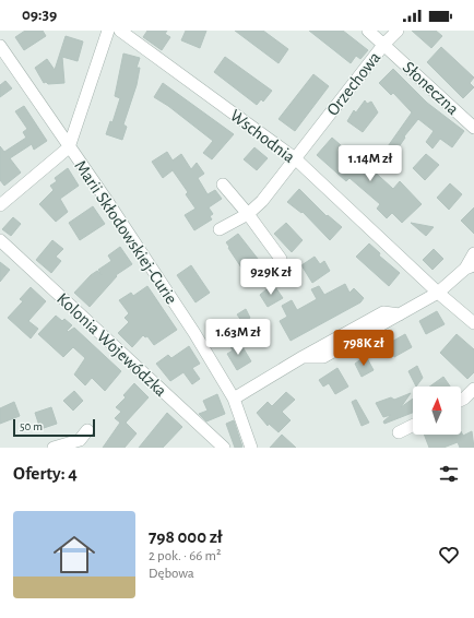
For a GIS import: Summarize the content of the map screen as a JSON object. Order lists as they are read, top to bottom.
{
  "streets": {
    "street": [
      "Orzechowa",
      "Słoneczna",
      "Wschodnia",
      "Marii Skłodowskiej-Curie",
      "Kolonia Wojewódzka"
    ]
  },
  "crossings": [
    ["Orzechowa", "Słoneczna"],
    ["Orzechowa", "Wschodnia"]
  ],
  "scale_bar": "50 m",
  "north": "top",
  "page": {
    "status": "09:39",
    "price": [
      "1.14M zł",
      "929K zł",
      "1.63M zł",
      "798K zł"
    ],
    "scale": "50 m",
    "heading": "Oferty: 4",
    "list": [
      {
        "name": "798 000 zł",
        "note": "2 pok. · 66 m² · Dębowa"
      }
    ]
  }
}
